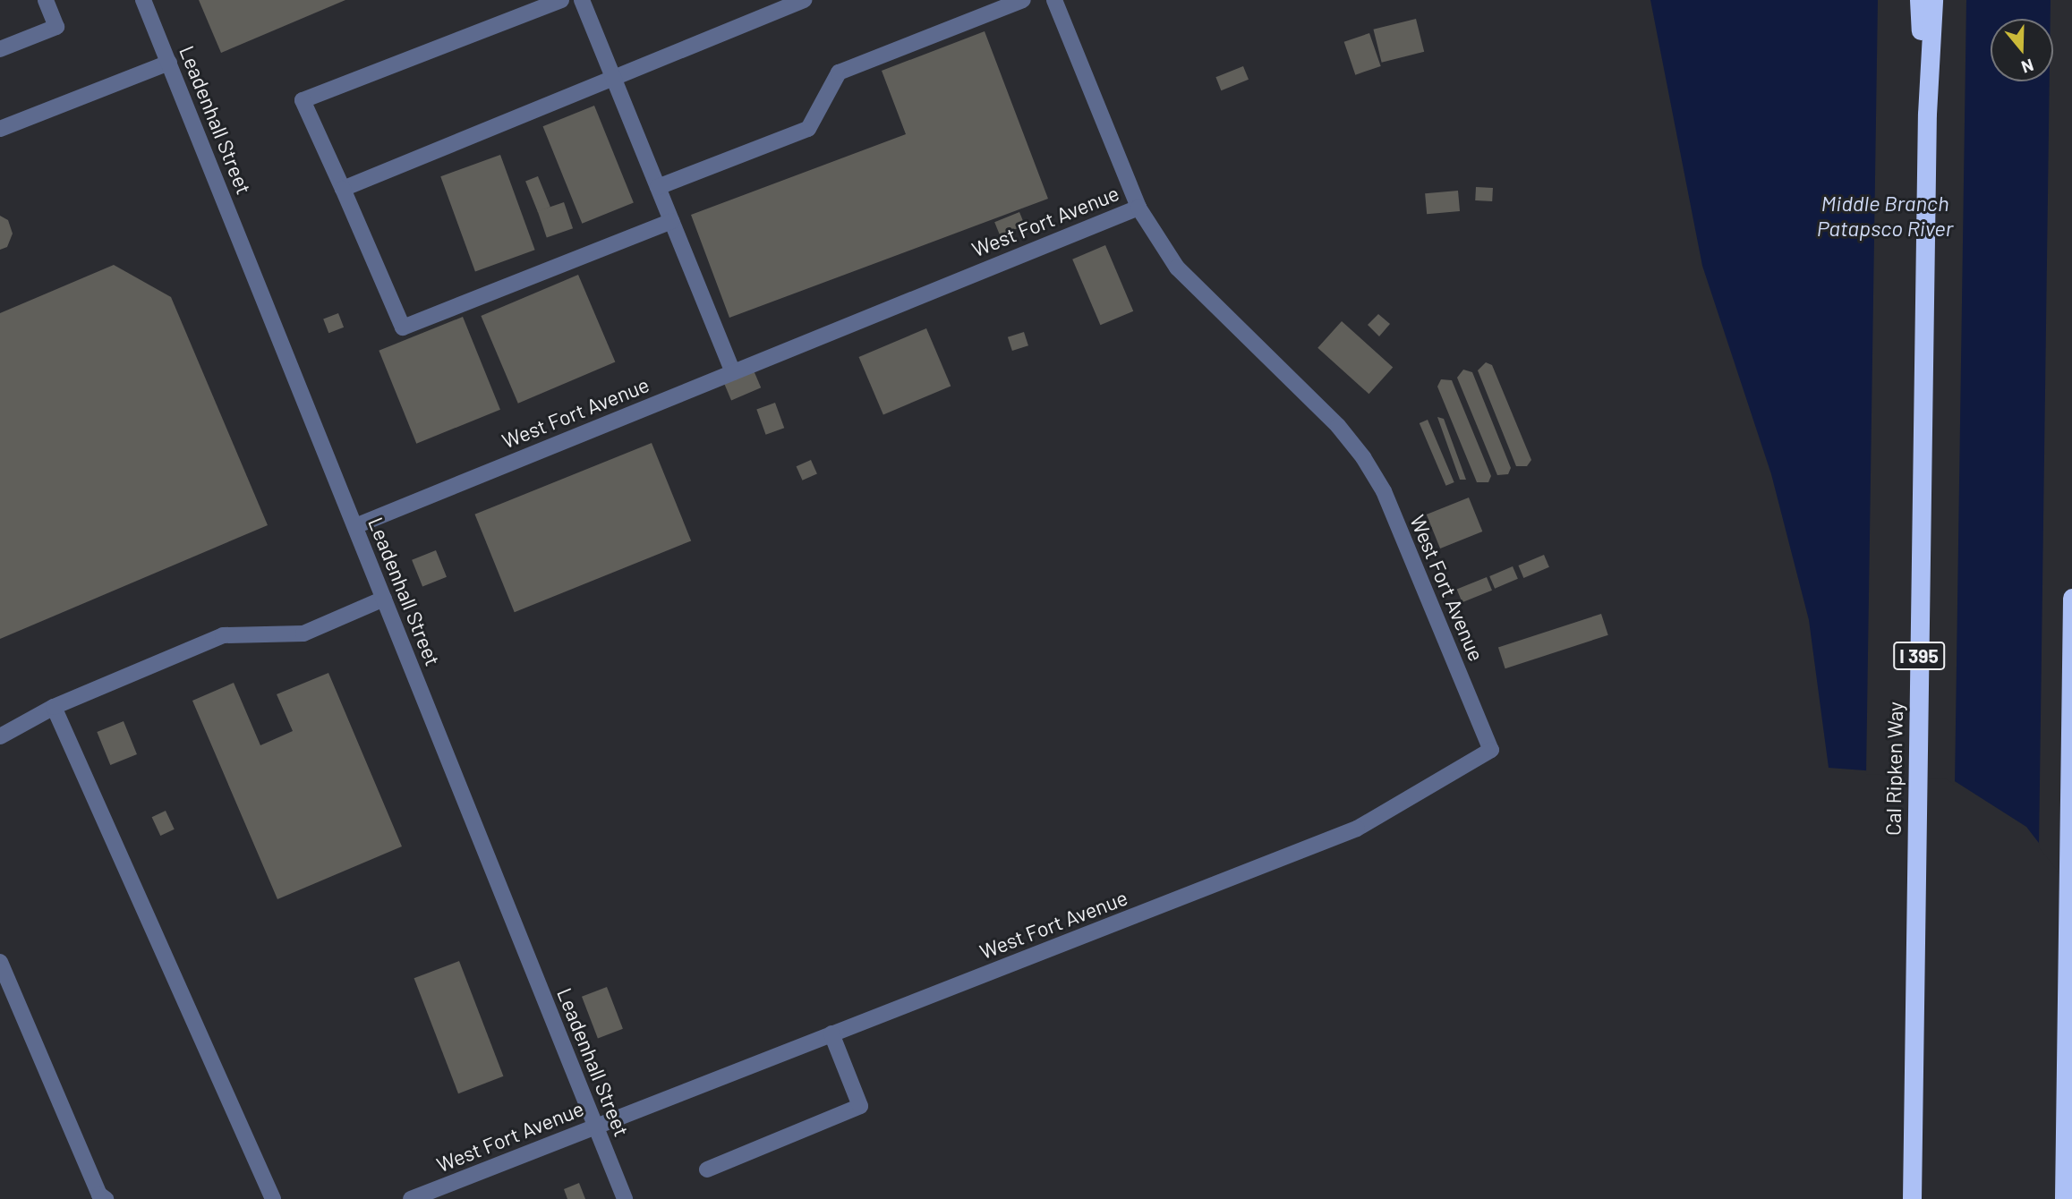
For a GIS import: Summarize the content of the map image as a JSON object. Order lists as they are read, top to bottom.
{
  "streets": {
    "highway": ["I 395", "Cal Ripken Way"],
    "street": ["Leadenhall Street", "West Fort Avenue"]
  },
  "crossings": [
    ["Leadenhall Street", "West Fort Avenue"]
  ],
  "water": ["Middle Branch Patapsco River"],
  "north": "bottom"
}
